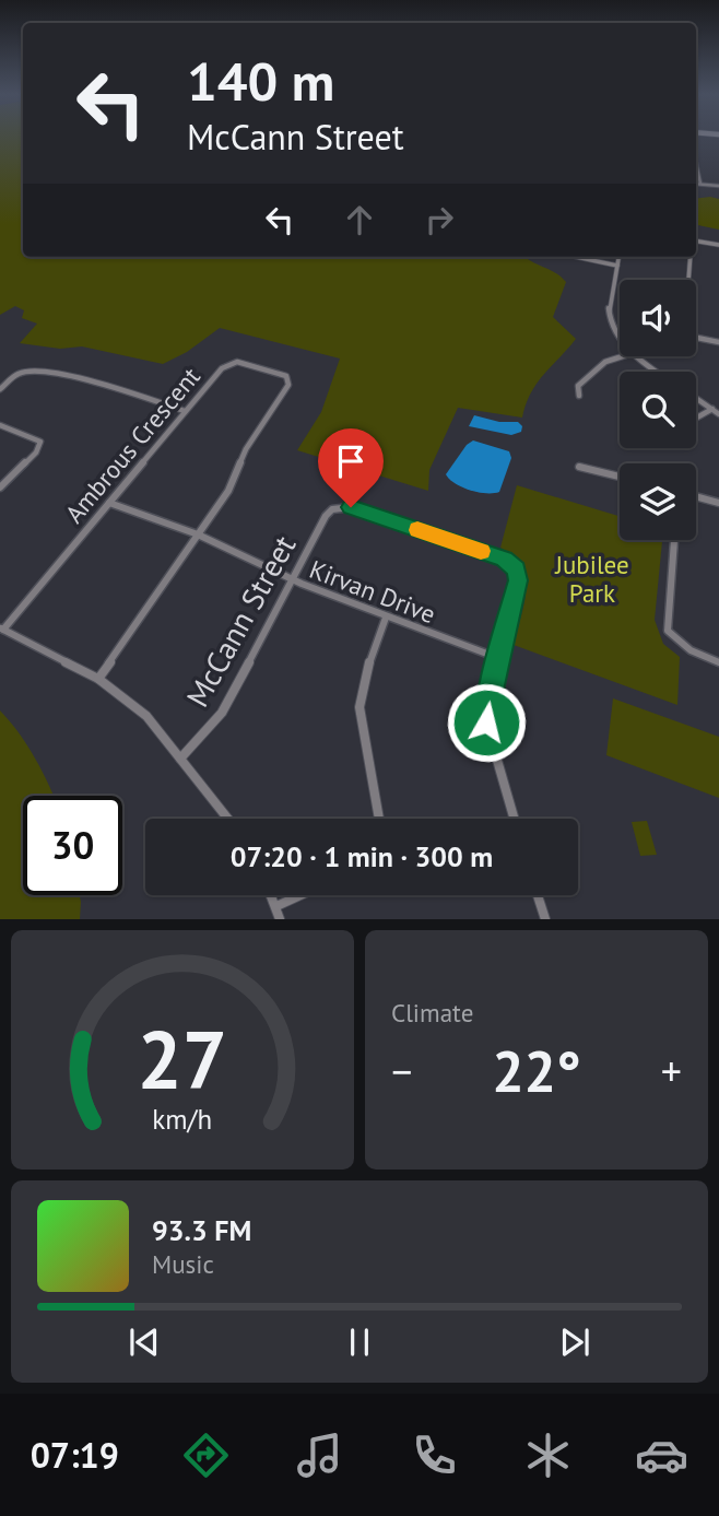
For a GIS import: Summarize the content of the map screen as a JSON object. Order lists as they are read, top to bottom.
{
  "streets": {
    "street": ["Ambrous Crescent", "Kirvan Drive", "McCann Street"]
  },
  "crossings": [
    ["Ambrous Crescent", "Kirvan Drive"],
    ["Kirvan Drive", "McCann Street"]
  ],
  "parks": ["Jubilee Park"],
  "page": {
    "turn": ["140 m", "McCann Street"],
    "limit": "30",
    "trip": "07:20 · 1 min · 300 m",
    "tile": "Climate",
    "heat": ["−", "22°", "+"],
    "song": ["93.3 FM", "Music"],
    "tabs": "07:19",
    "gauge": ["27", "km/h"]
  }
}
